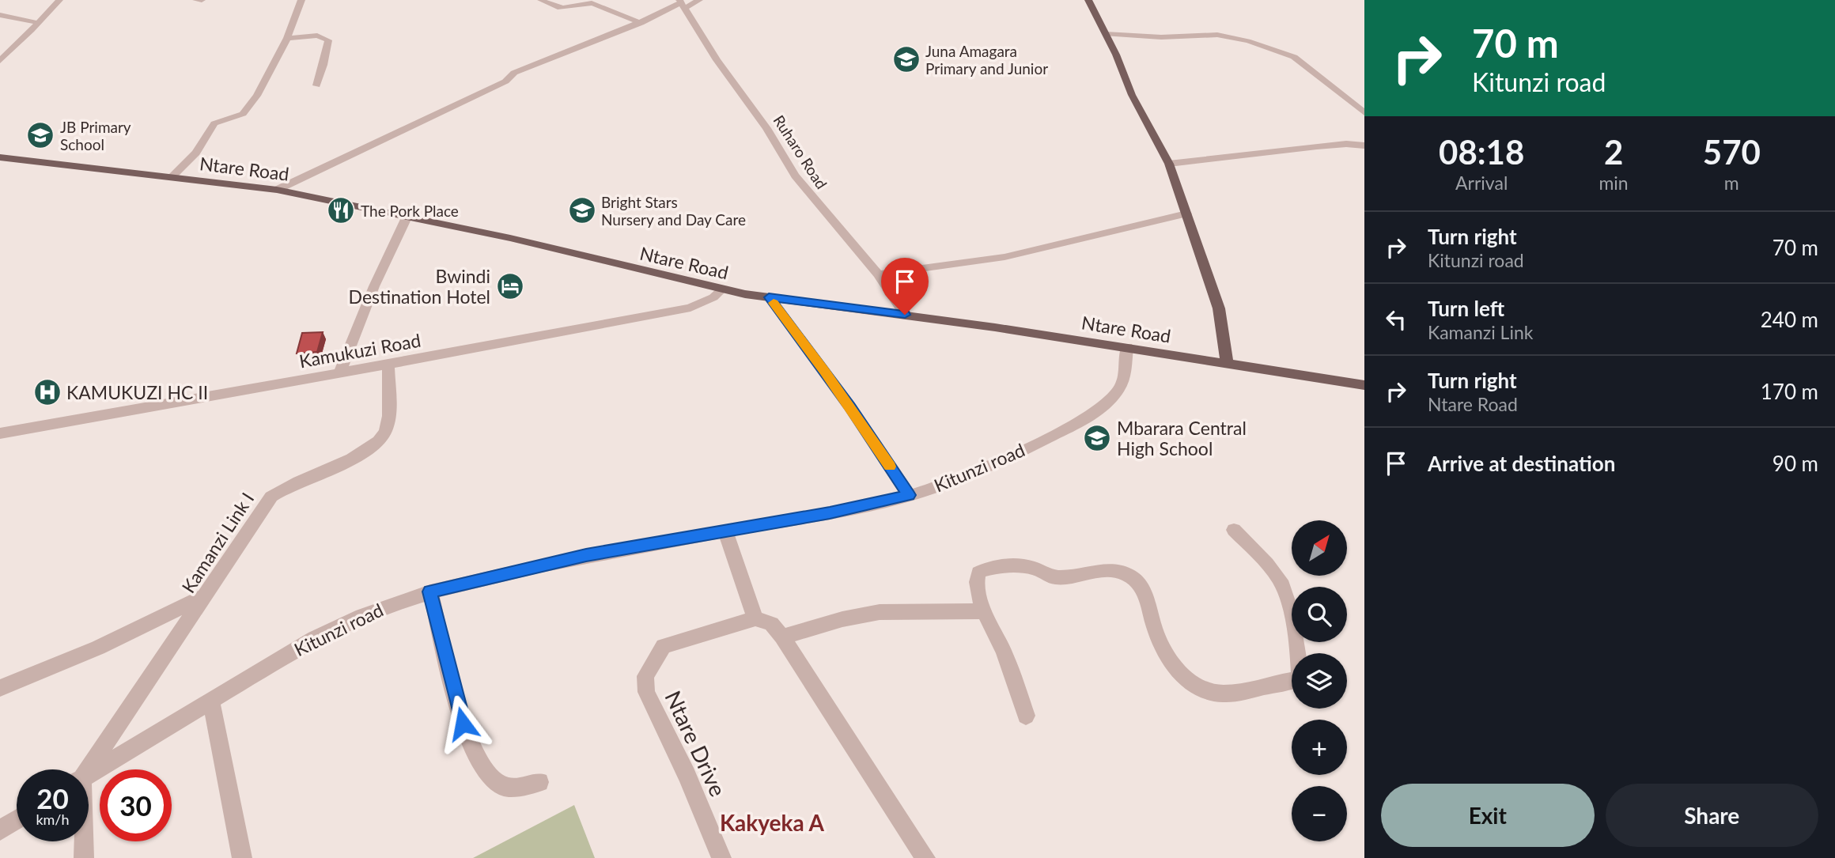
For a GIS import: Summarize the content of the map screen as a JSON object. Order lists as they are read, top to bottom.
{
  "streets": {
    "main road": ["Ntare Road"],
    "street": [
      "Ruharo Road",
      "Kamukuzi Road",
      "Kitunzi road",
      "Kamanzi Link I",
      "Ntare Drive"
    ]
  },
  "crossings": [
    ["Ruharo Road", "Ntare Road"],
    ["Ntare Road", "Kamukuzi Road"],
    ["Ntare Road", "Kitunzi road"],
    ["Kamukuzi Road", "Kamanzi Link I"]
  ],
  "districts": ["Kakyeka A"],
  "places": {
    "school or university": [
      "Juna Amagara Primary and Junior",
      "JB Primary School",
      "Bright Stars Nursery and Day Care",
      "Mbarara Central High School"
    ],
    "restaurant": ["The Pork Place"],
    "hotel": ["Bwindi Destination Hotel"],
    "hospital": ["KAMUKUZI HC II"]
  },
  "north": "top right",
  "page": {
    "turn": ["70 m", "Kitunzi road"],
    "eta": [
      "08:18",
      "Arrival",
      "2",
      "min",
      "570",
      "m"
    ],
    "list": [
      {
        "name": "Turn right",
        "note": "Kitunzi road",
        "value": "70 m"
      },
      {
        "name": "Turn left",
        "note": "Kamanzi Link",
        "value": "240 m"
      },
      {
        "name": "Turn right",
        "note": "Ntare Road",
        "value": "170 m"
      },
      {
        "name": "Arrive at destination",
        "value": "90 m"
      }
    ],
    "map_buttons": ["+", "−"],
    "speed": "20 km/h",
    "limit": "30",
    "buttons": ["Exit", "Share"]
  }
}
